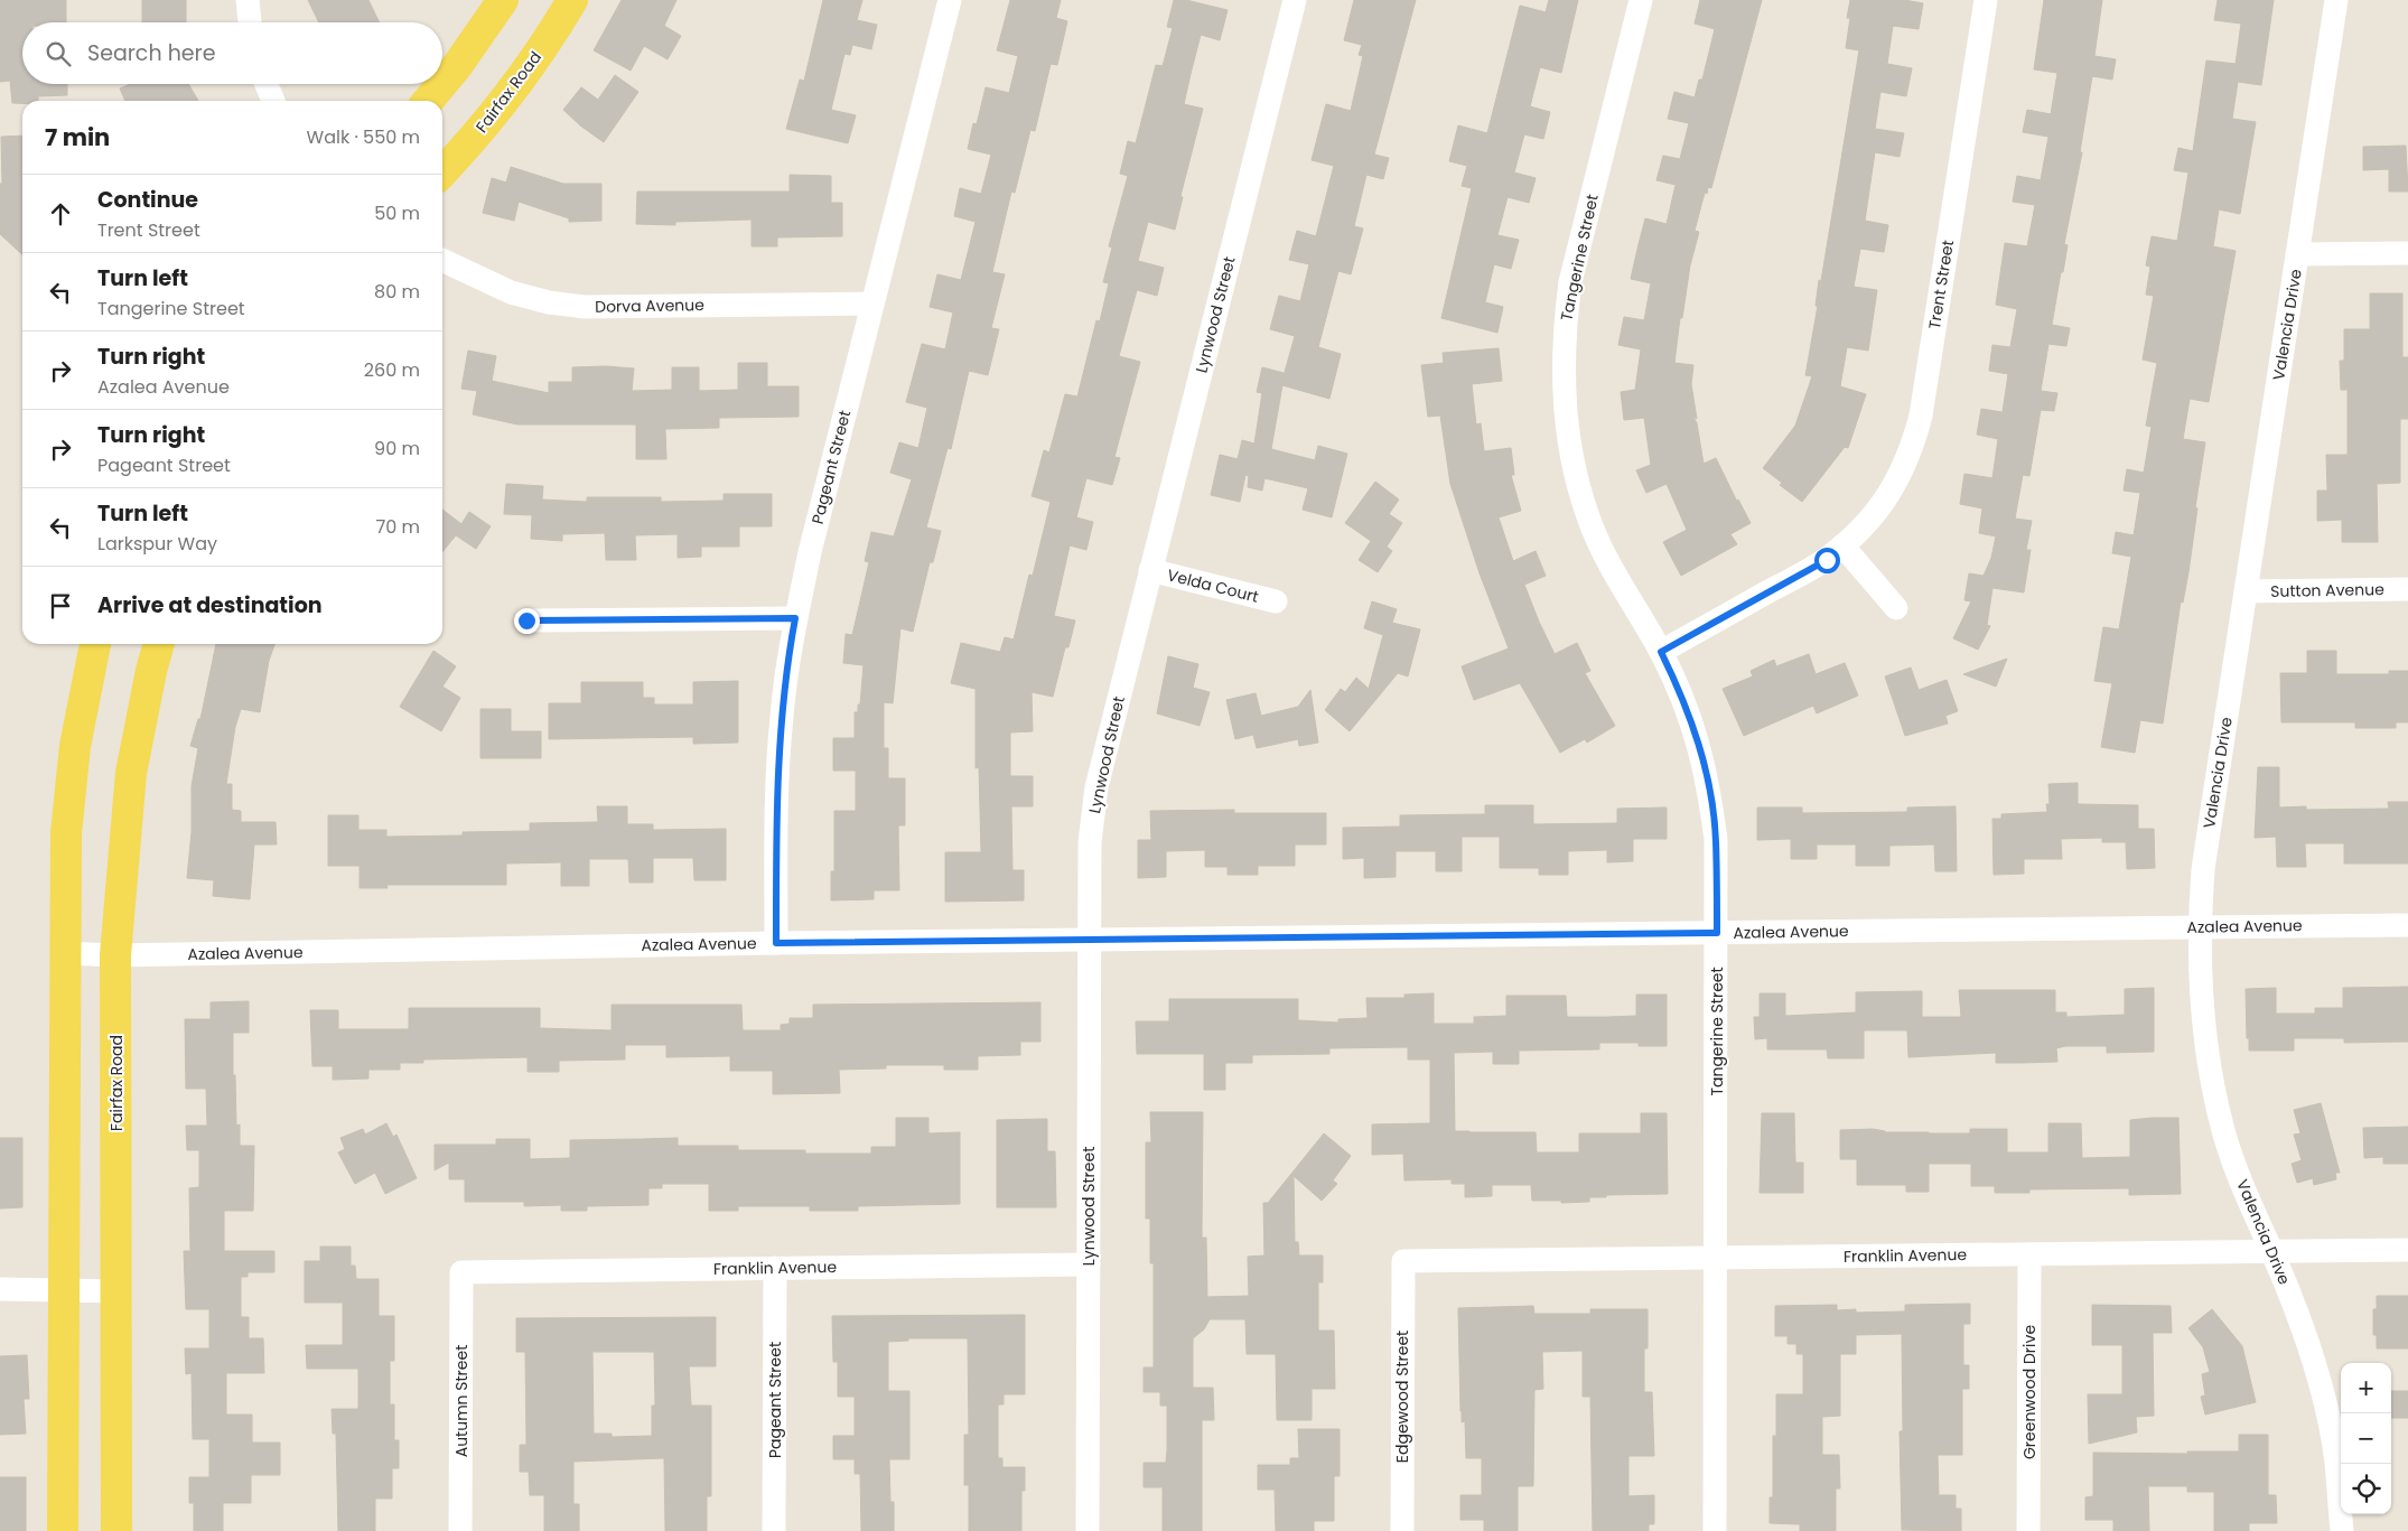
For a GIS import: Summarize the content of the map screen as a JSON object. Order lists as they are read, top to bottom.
{
  "streets": {
    "main road": ["Fairfax Road"],
    "street": [
      "Tangerine Street",
      "Trent Street",
      "Dorva Avenue",
      "Lynwood Street",
      "Valencia Drive",
      "Pageant Street",
      "Velda Court",
      "Sutton Avenue",
      "Azalea Avenue",
      "Franklin Avenue",
      "Greenwood Drive",
      "Edgewood Street",
      "Autumn Street"
    ]
  },
  "crossings": [
    ["Fairfax Road", "Azalea Avenue"],
    ["Tangerine Street", "Trent Street"],
    ["Tangerine Street", "Azalea Avenue"],
    ["Tangerine Street", "Franklin Avenue"],
    ["Dorva Avenue", "Pageant Street"],
    ["Lynwood Street", "Velda Court"],
    ["Lynwood Street", "Azalea Avenue"],
    ["Lynwood Street", "Franklin Avenue"],
    ["Valencia Drive", "Sutton Avenue"],
    ["Valencia Drive", "Azalea Avenue"],
    ["Valencia Drive", "Franklin Avenue"],
    ["Pageant Street", "Azalea Avenue"],
    ["Pageant Street", "Franklin Avenue"],
    ["Franklin Avenue", "Greenwood Drive"],
    ["Franklin Avenue", "Edgewood Street"],
    ["Franklin Avenue", "Autumn Street"]
  ],
  "page": {
    "search": "Search here",
    "heading": ["7 min", "Walk · 550 m"],
    "list": [
      ["Continue", "Trent Street", "50 m"],
      ["Turn left", "Tangerine Street", "80 m"],
      ["Turn right", "Azalea Avenue", "260 m"],
      ["Turn right", "Pageant Street", "90 m"],
      ["Turn left", "Larkspur Way", "70 m"],
      "Arrive at destination"
    ],
    "map_buttons": ["+", "−"]
  }
}
